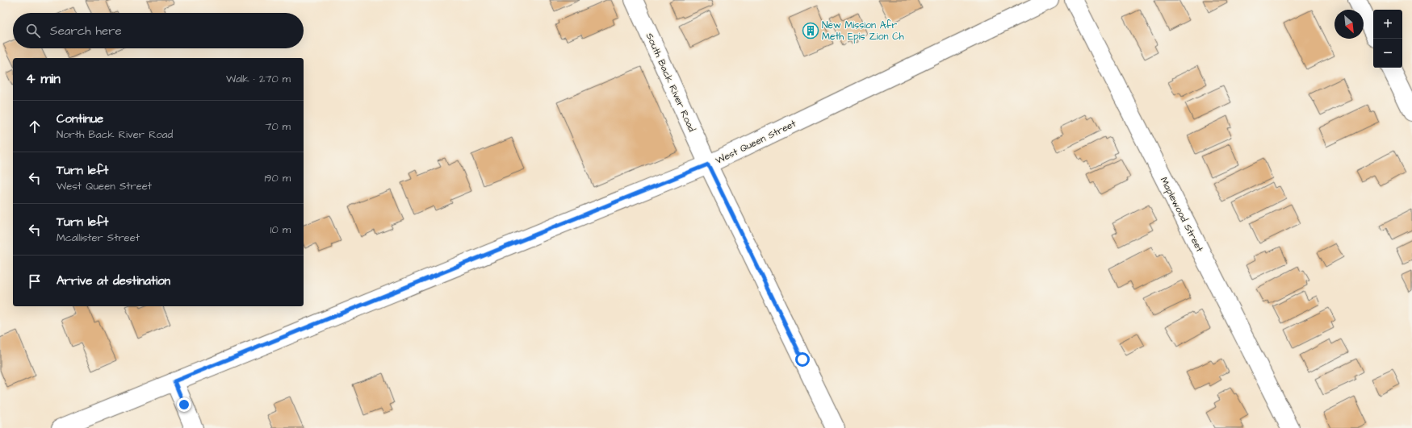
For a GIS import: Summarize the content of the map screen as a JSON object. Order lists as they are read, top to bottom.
{
  "streets": {
    "street": ["South Back River Road", "West Queen Street", "Maplewood Street"]
  },
  "crossings": [
    ["South Back River Road", "West Queen Street"]
  ],
  "places": {
    "building": ["New Mission Afr Meth Epis Zion Ch"]
  },
  "north": "bottom right",
  "page": {
    "map_buttons": ["+", "−"],
    "search": "Search here",
    "heading": ["4 min", "Walk · 270 m"],
    "list": [
      ["Continue", "North Back River Road", "70 m"],
      ["Turn left", "West Queen Street", "190 m"],
      ["Turn left", "Mcallister Street", "10 m"],
      "Arrive at destination"
    ]
  }
}
